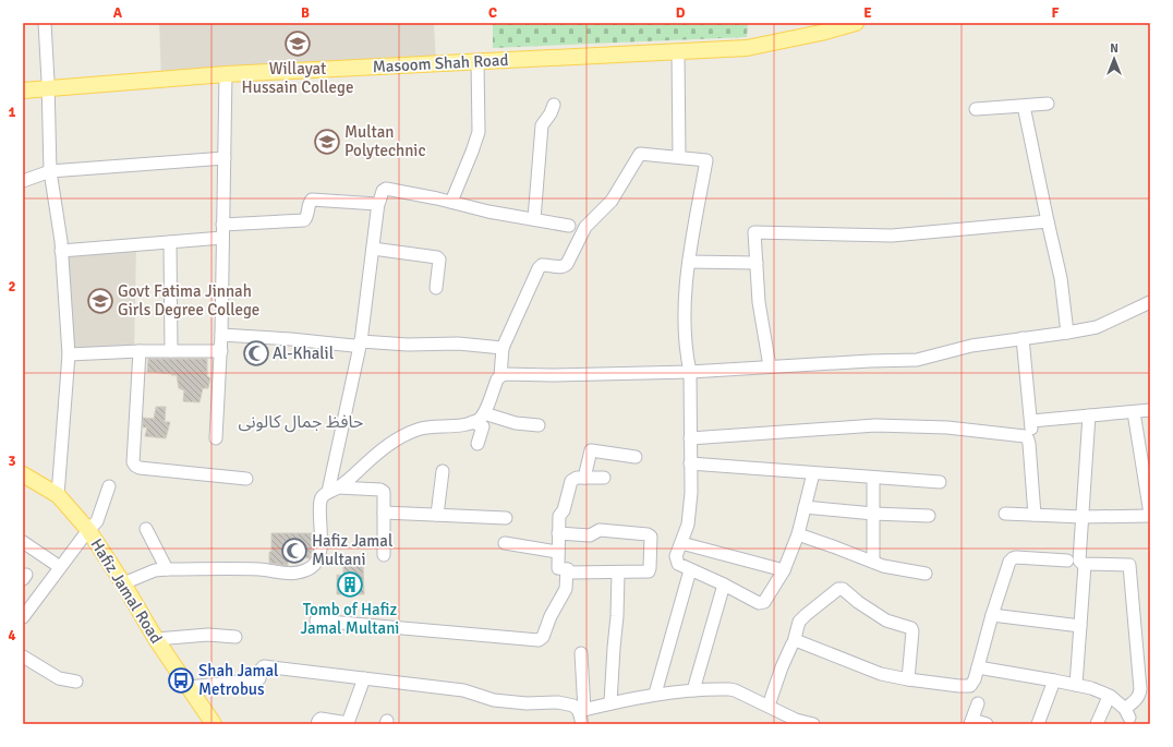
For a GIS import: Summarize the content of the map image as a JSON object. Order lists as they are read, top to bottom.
{
  "streets": {
    "main road": ["Masoom Shah Road", "Hafiz Jamal Road"]
  },
  "districts": ["حافظ جمال کالونی"],
  "places": {
    "school or university": ["Willayat Hussain College", "Multan Polytechnic", "Govt Fatima Jinnah Girls Degree College"],
    "mosque": ["Al-Khalil", "Hafiz Jamal Multani"],
    "building": ["Tomb of Hafiz Jamal Multani"],
    "bus stop": ["Shah Jamal Metrobus"]
  },
  "north": "top",
  "grid": {
    "columns": [
      "A",
      "B",
      "C",
      "D",
      "E",
      "F"
    ],
    "rows": [
      "1",
      "2",
      "3",
      "4"
    ]
  }
}
